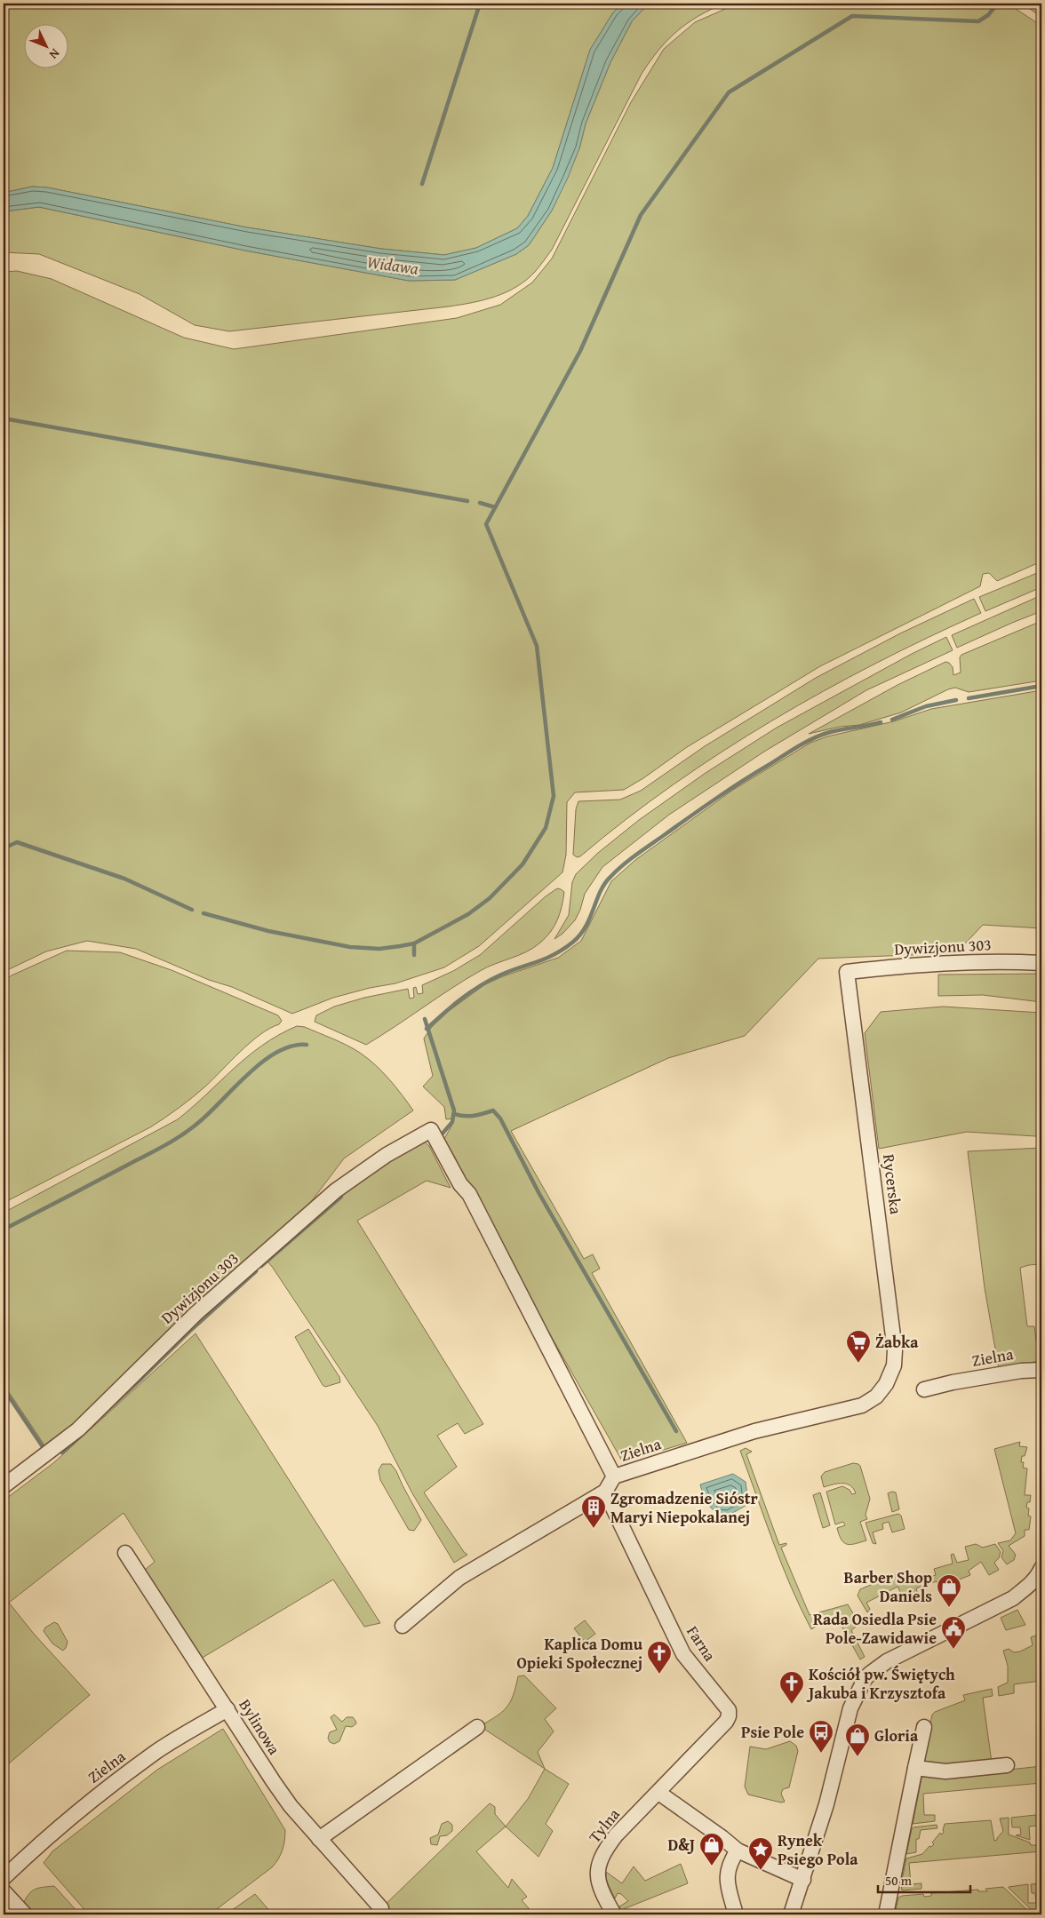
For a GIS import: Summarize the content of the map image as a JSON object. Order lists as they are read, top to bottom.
{
  "streets": {
    "street": [
      "Dywizjonu 303",
      "Rycerska",
      "Zielna",
      "Farna",
      "Bylinowa",
      "Tylna"
    ]
  },
  "crossings": [
    ["Dywizjonu 303", "Rycerska"],
    ["Dywizjonu 303", "Zielna"],
    ["Rycerska", "Zielna"],
    ["Zielna", "Farna"],
    ["Zielna", "Bylinowa"],
    ["Farna", "Tylna"]
  ],
  "water": ["Widawa"],
  "places": {
    "supermarket": ["Żabka"],
    "building": ["Zgromadzenie Sióstr Maryi Niepokalanej"],
    "shop": ["Barber Shop Daniels", "Gloria", "D&J"],
    "public building": ["Rada Osiedla Psie Pole-Zawidawie"],
    "church": ["Kaplica Domu Opieki Społecznej", "Kościół pw. Świętych Jakuba i Krzysztofa"],
    "bus stop": ["Psie Pole"],
    "place": ["Rynek Psiego Pola"]
  },
  "scale_bar": "50 m",
  "north": "bottom right"
}
